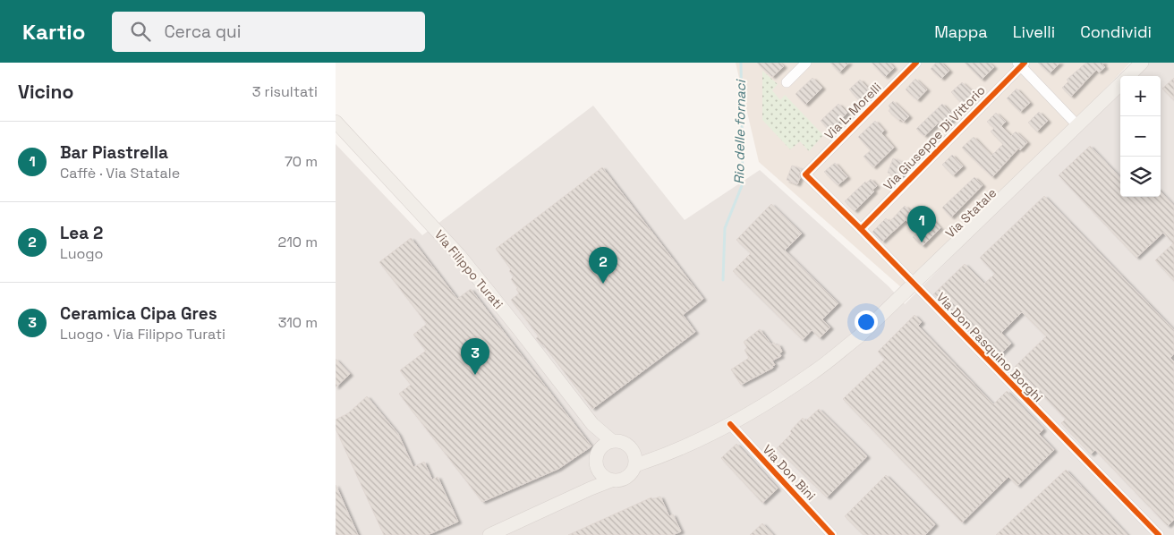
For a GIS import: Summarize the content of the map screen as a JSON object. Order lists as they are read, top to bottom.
{
  "streets": {
    "main road": ["Via Statale", "Via Filippo Turati"],
    "street": [
      "Via L. Morelli",
      "Via Giuseppe Di Vittorio",
      "Via Don Pasquino Borghi",
      "Via Don Bini"
    ]
  },
  "crossings": [
    ["Via L. Morelli", "Via Don Pasquino Borghi"],
    ["Via Giuseppe Di Vittorio", "Via Don Pasquino Borghi"],
    ["Via Statale", "Via Filippo Turati"],
    ["Via Statale", "Via Don Pasquino Borghi"],
    ["Via Statale", "Via Don Bini"]
  ],
  "water": ["Rio delle fornaci"],
  "page": {
    "header": "Kartio",
    "search": "Cerca qui",
    "nav": ["Mappa", "Livelli", "Condividi"],
    "heading": ["Vicino", "3 risultati"],
    "map_buttons": ["+", "−"],
    "list": [
      {
        "mark": "1",
        "name": "Bar Piastrella",
        "note": "Caffè · Via Statale",
        "value": "70 m"
      },
      {
        "mark": "2",
        "name": "Lea 2",
        "note": "Luogo",
        "value": "210 m"
      },
      {
        "mark": "3",
        "name": "Ceramica Cipa Gres",
        "note": "Luogo · Via Filippo Turati",
        "value": "310 m"
      }
    ],
    "pins": ["1", "2", "3"]
  }
}
